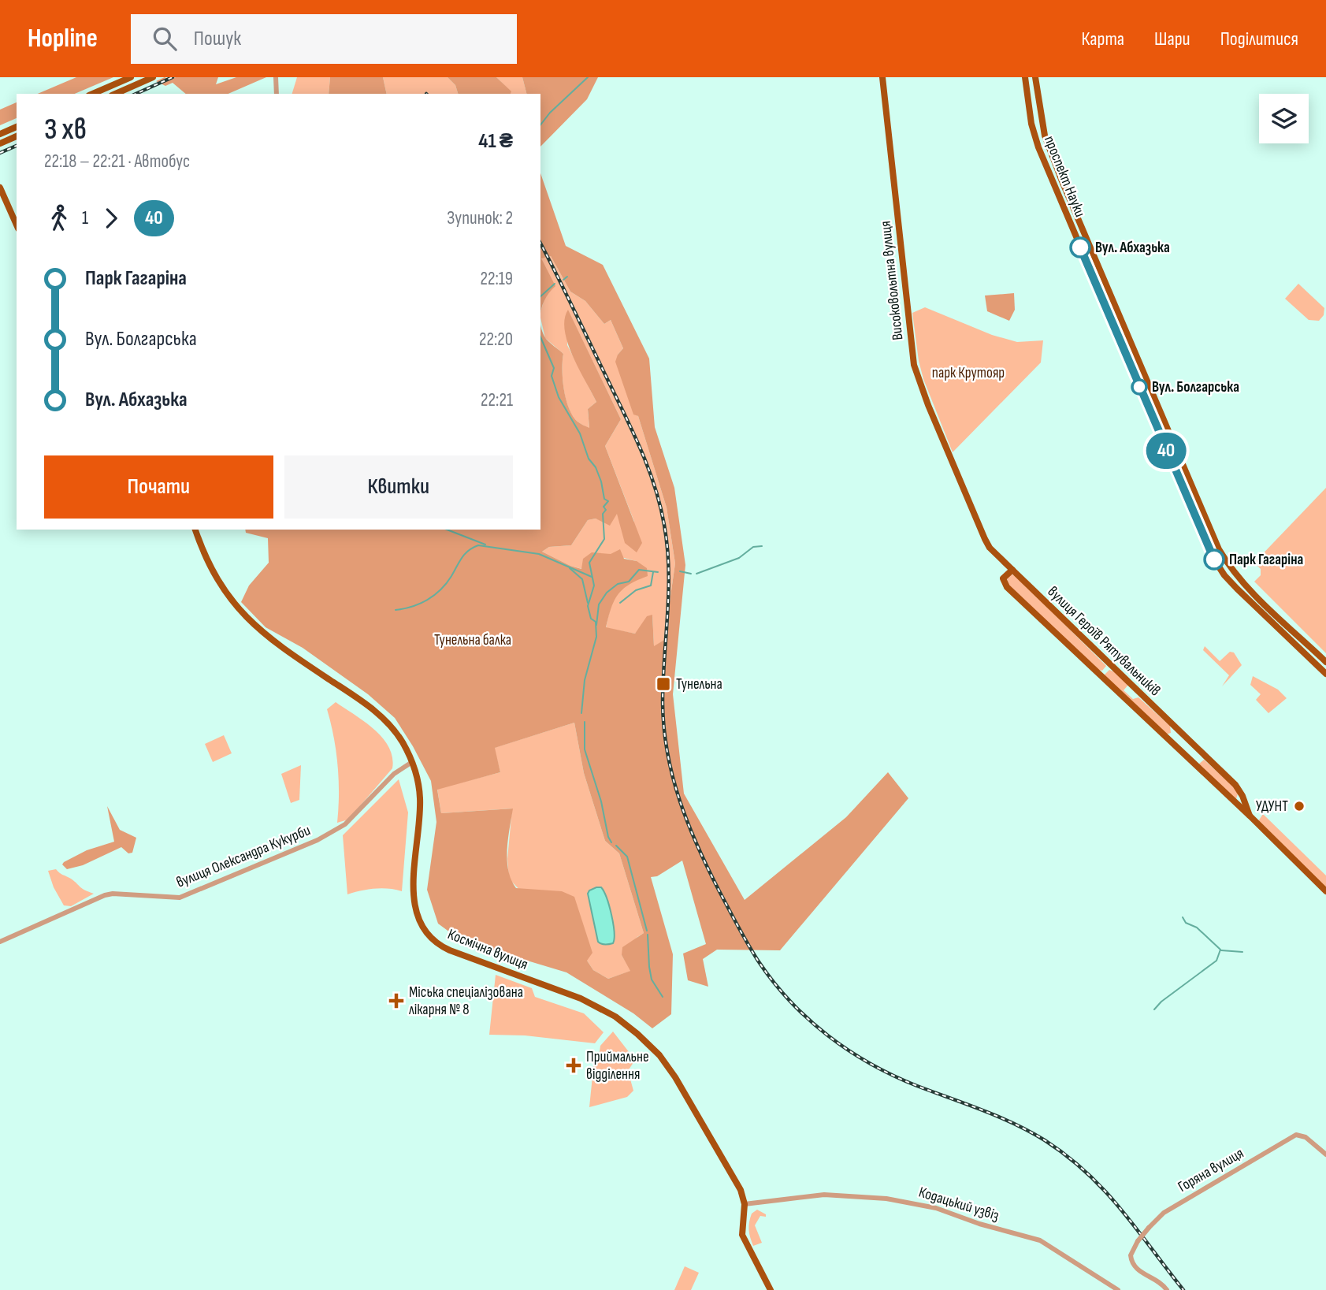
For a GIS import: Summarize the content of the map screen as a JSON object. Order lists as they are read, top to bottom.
{
  "streets": {
    "main road": [
      "проспект Науки",
      "Високовольтна вулиця",
      "вулиця Героїв Рятувальників",
      "Космічна вулиця"
    ],
    "street": ["вулиця Олександра Кукурби", "Горяна вулиця", "Кодацький узвіз"]
  },
  "crossings": [
    ["Високовольтна вулиця", "вулиця Героїв Рятувальників"],
    ["вулиця Олександра Кукурби", "Космічна вулиця"],
    ["Космічна вулиця", "Кодацький узвіз"]
  ],
  "parks": ["парк Крутояр", "Тунельна балка"],
  "places": {
    "other": [
      "Вул. Абхазька",
      "Вул. Болгарська",
      "Парк Гагаріна",
      "УДУНТ"
    ],
    "transit": ["Тунельна"],
    "health": ["Міська спеціалізована лікарня № 8", "Приймальне відділення"]
  },
  "lines": ["bus line 40"],
  "page": {
    "header": "Hopline",
    "search": "Пошук",
    "nav": ["Карта", "Шари", "Поділитися"],
    "on_map": "40",
    "heading": ["3 хв", "22:18 – 22:21 · Автобус", "41 ₴"],
    "legs": ["1", "40", "Зупинок: 2"],
    "list": [
      {
        "name": "Парк Гагаріна",
        "value": "22:19"
      },
      {
        "name": "Вул. Болгарська",
        "value": "22:20"
      },
      {
        "name": "Вул. Абхазька",
        "value": "22:21"
      }
    ],
    "buttons": ["Почати", "Квитки"]
  }
}
